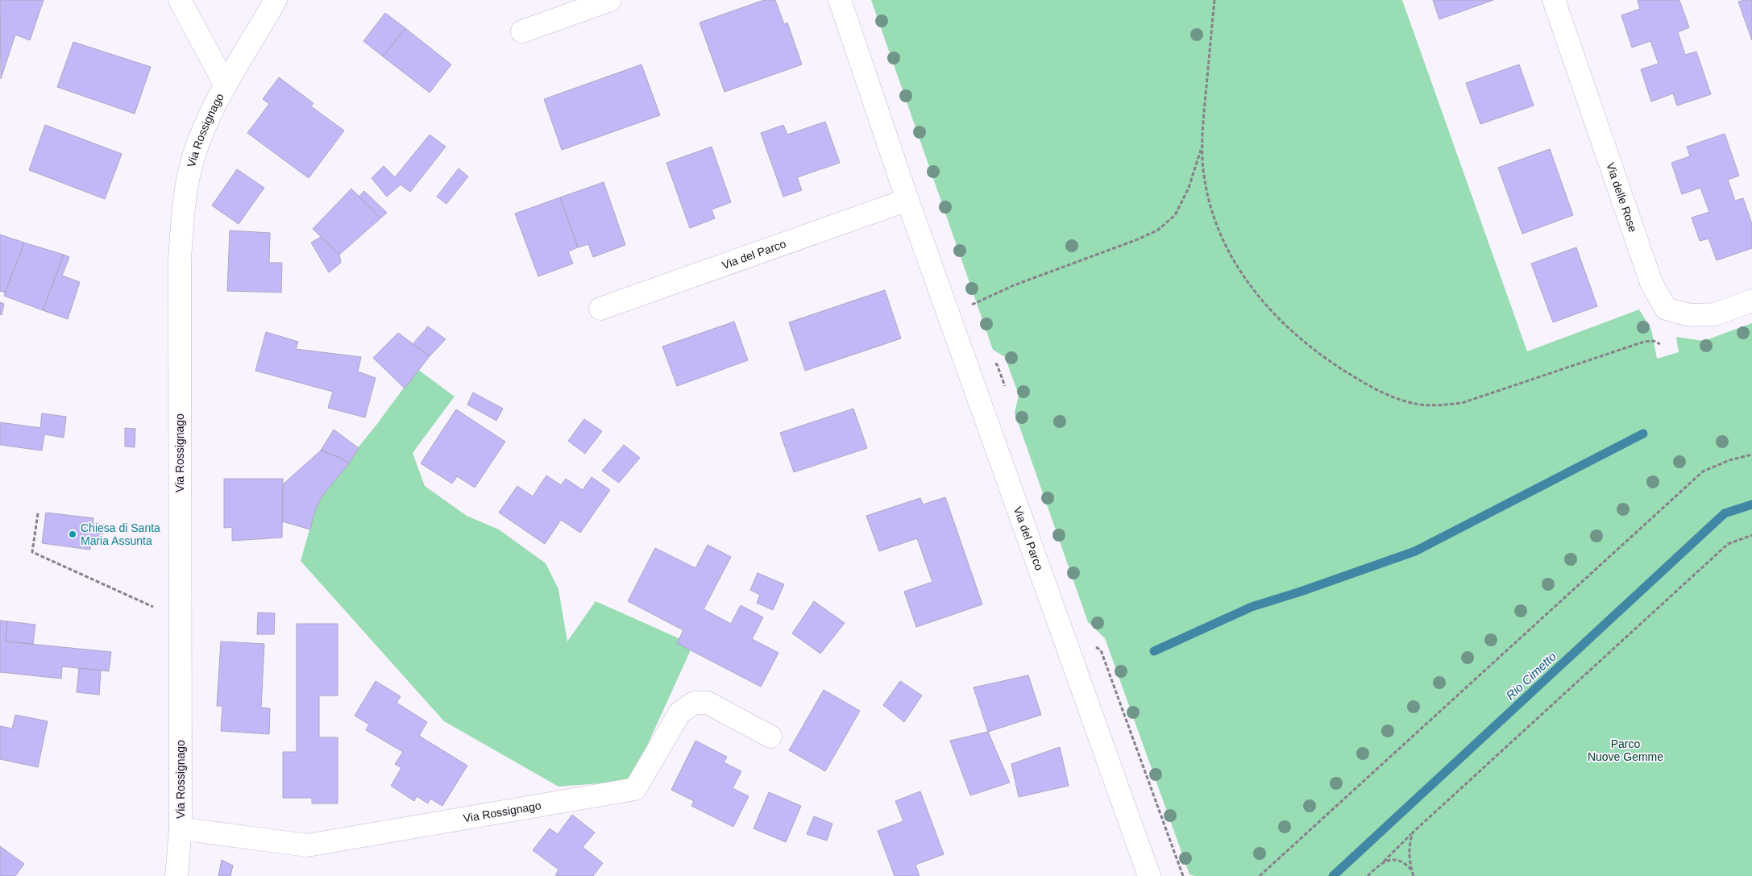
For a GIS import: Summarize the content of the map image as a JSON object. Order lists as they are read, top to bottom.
{
  "streets": {
    "street": ["Via Rossignago", "Via delle Rose", "Via del Parco"]
  },
  "water": ["Rio Cimetto"],
  "parks": ["Parco Nuove Gemme"],
  "places": ["Chiesa di Santa Maria Assunta"]
}
